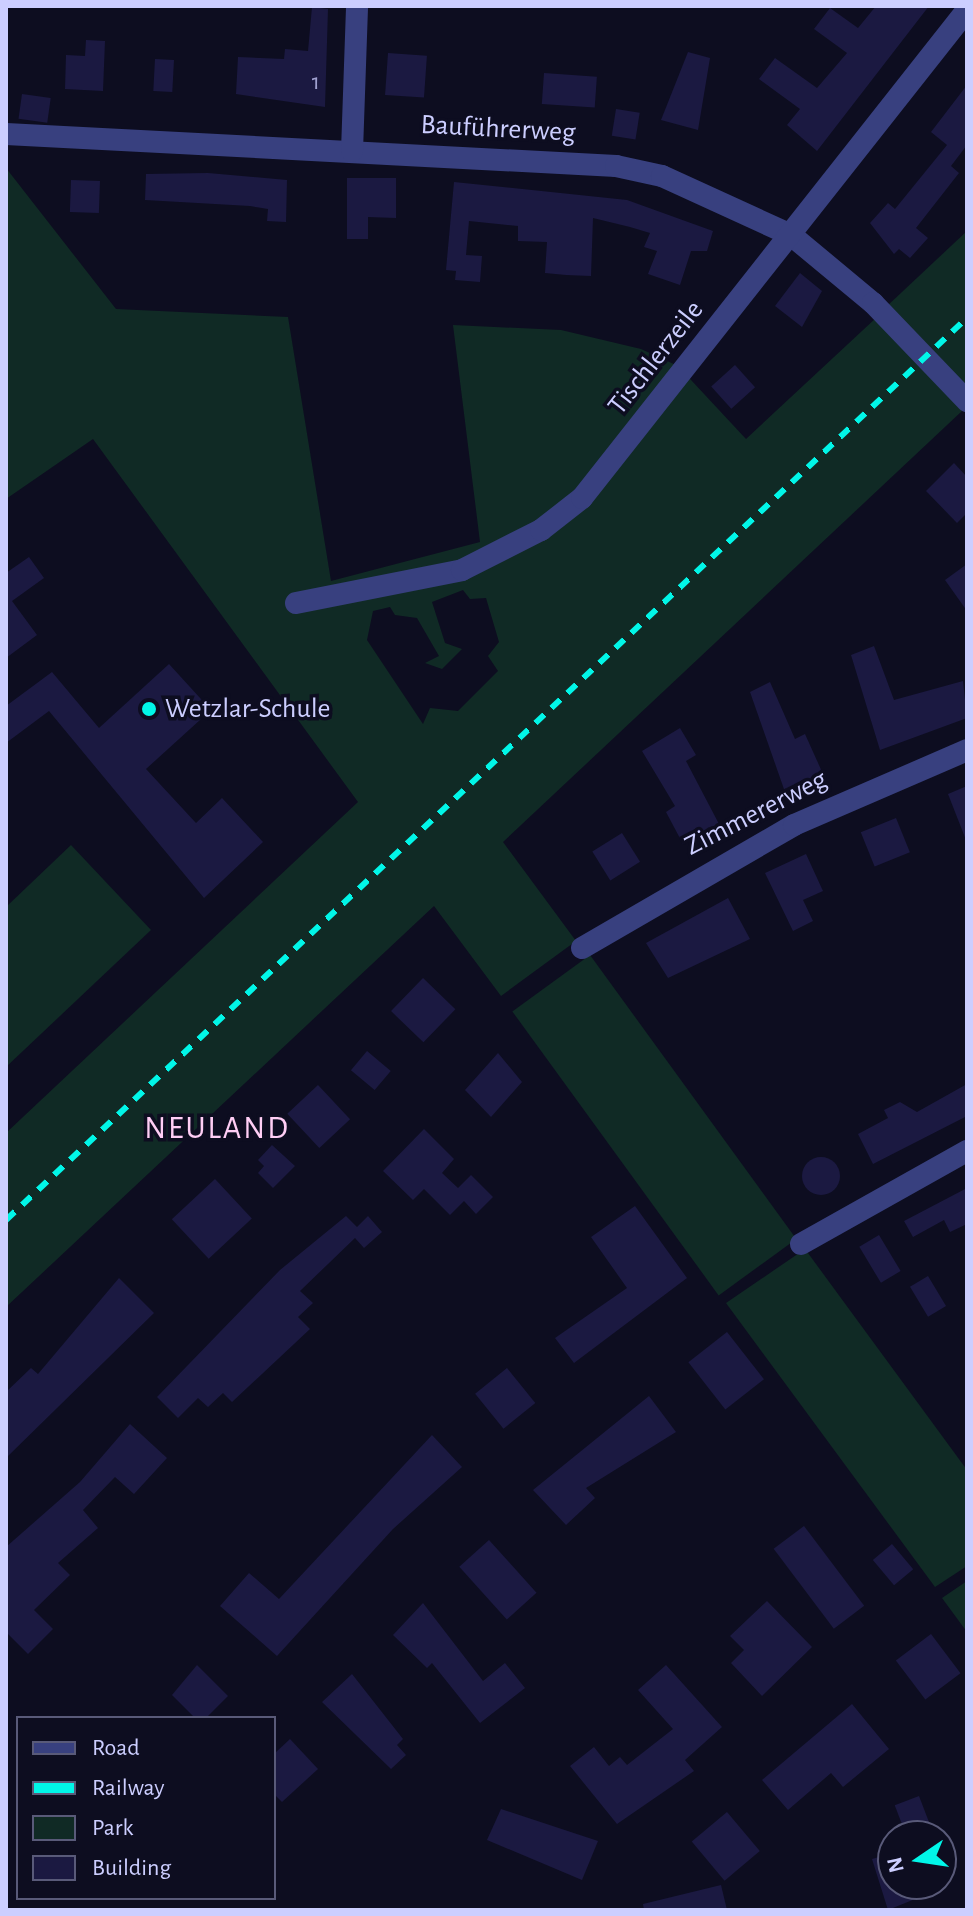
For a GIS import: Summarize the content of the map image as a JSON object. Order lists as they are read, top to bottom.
{
  "streets": {
    "street": ["Bauführerweg", "Tischlerzeile", "Zimmererweg"]
  },
  "crossings": [
    ["Bauführerweg", "Tischlerzeile"]
  ],
  "districts": ["NEULAND"],
  "places": ["Wetzlar-Schule"],
  "house_numbers": ["1"],
  "legend": [
    "Road",
    "Railway",
    "Park",
    "Building"
  ],
  "north": "left"
}
